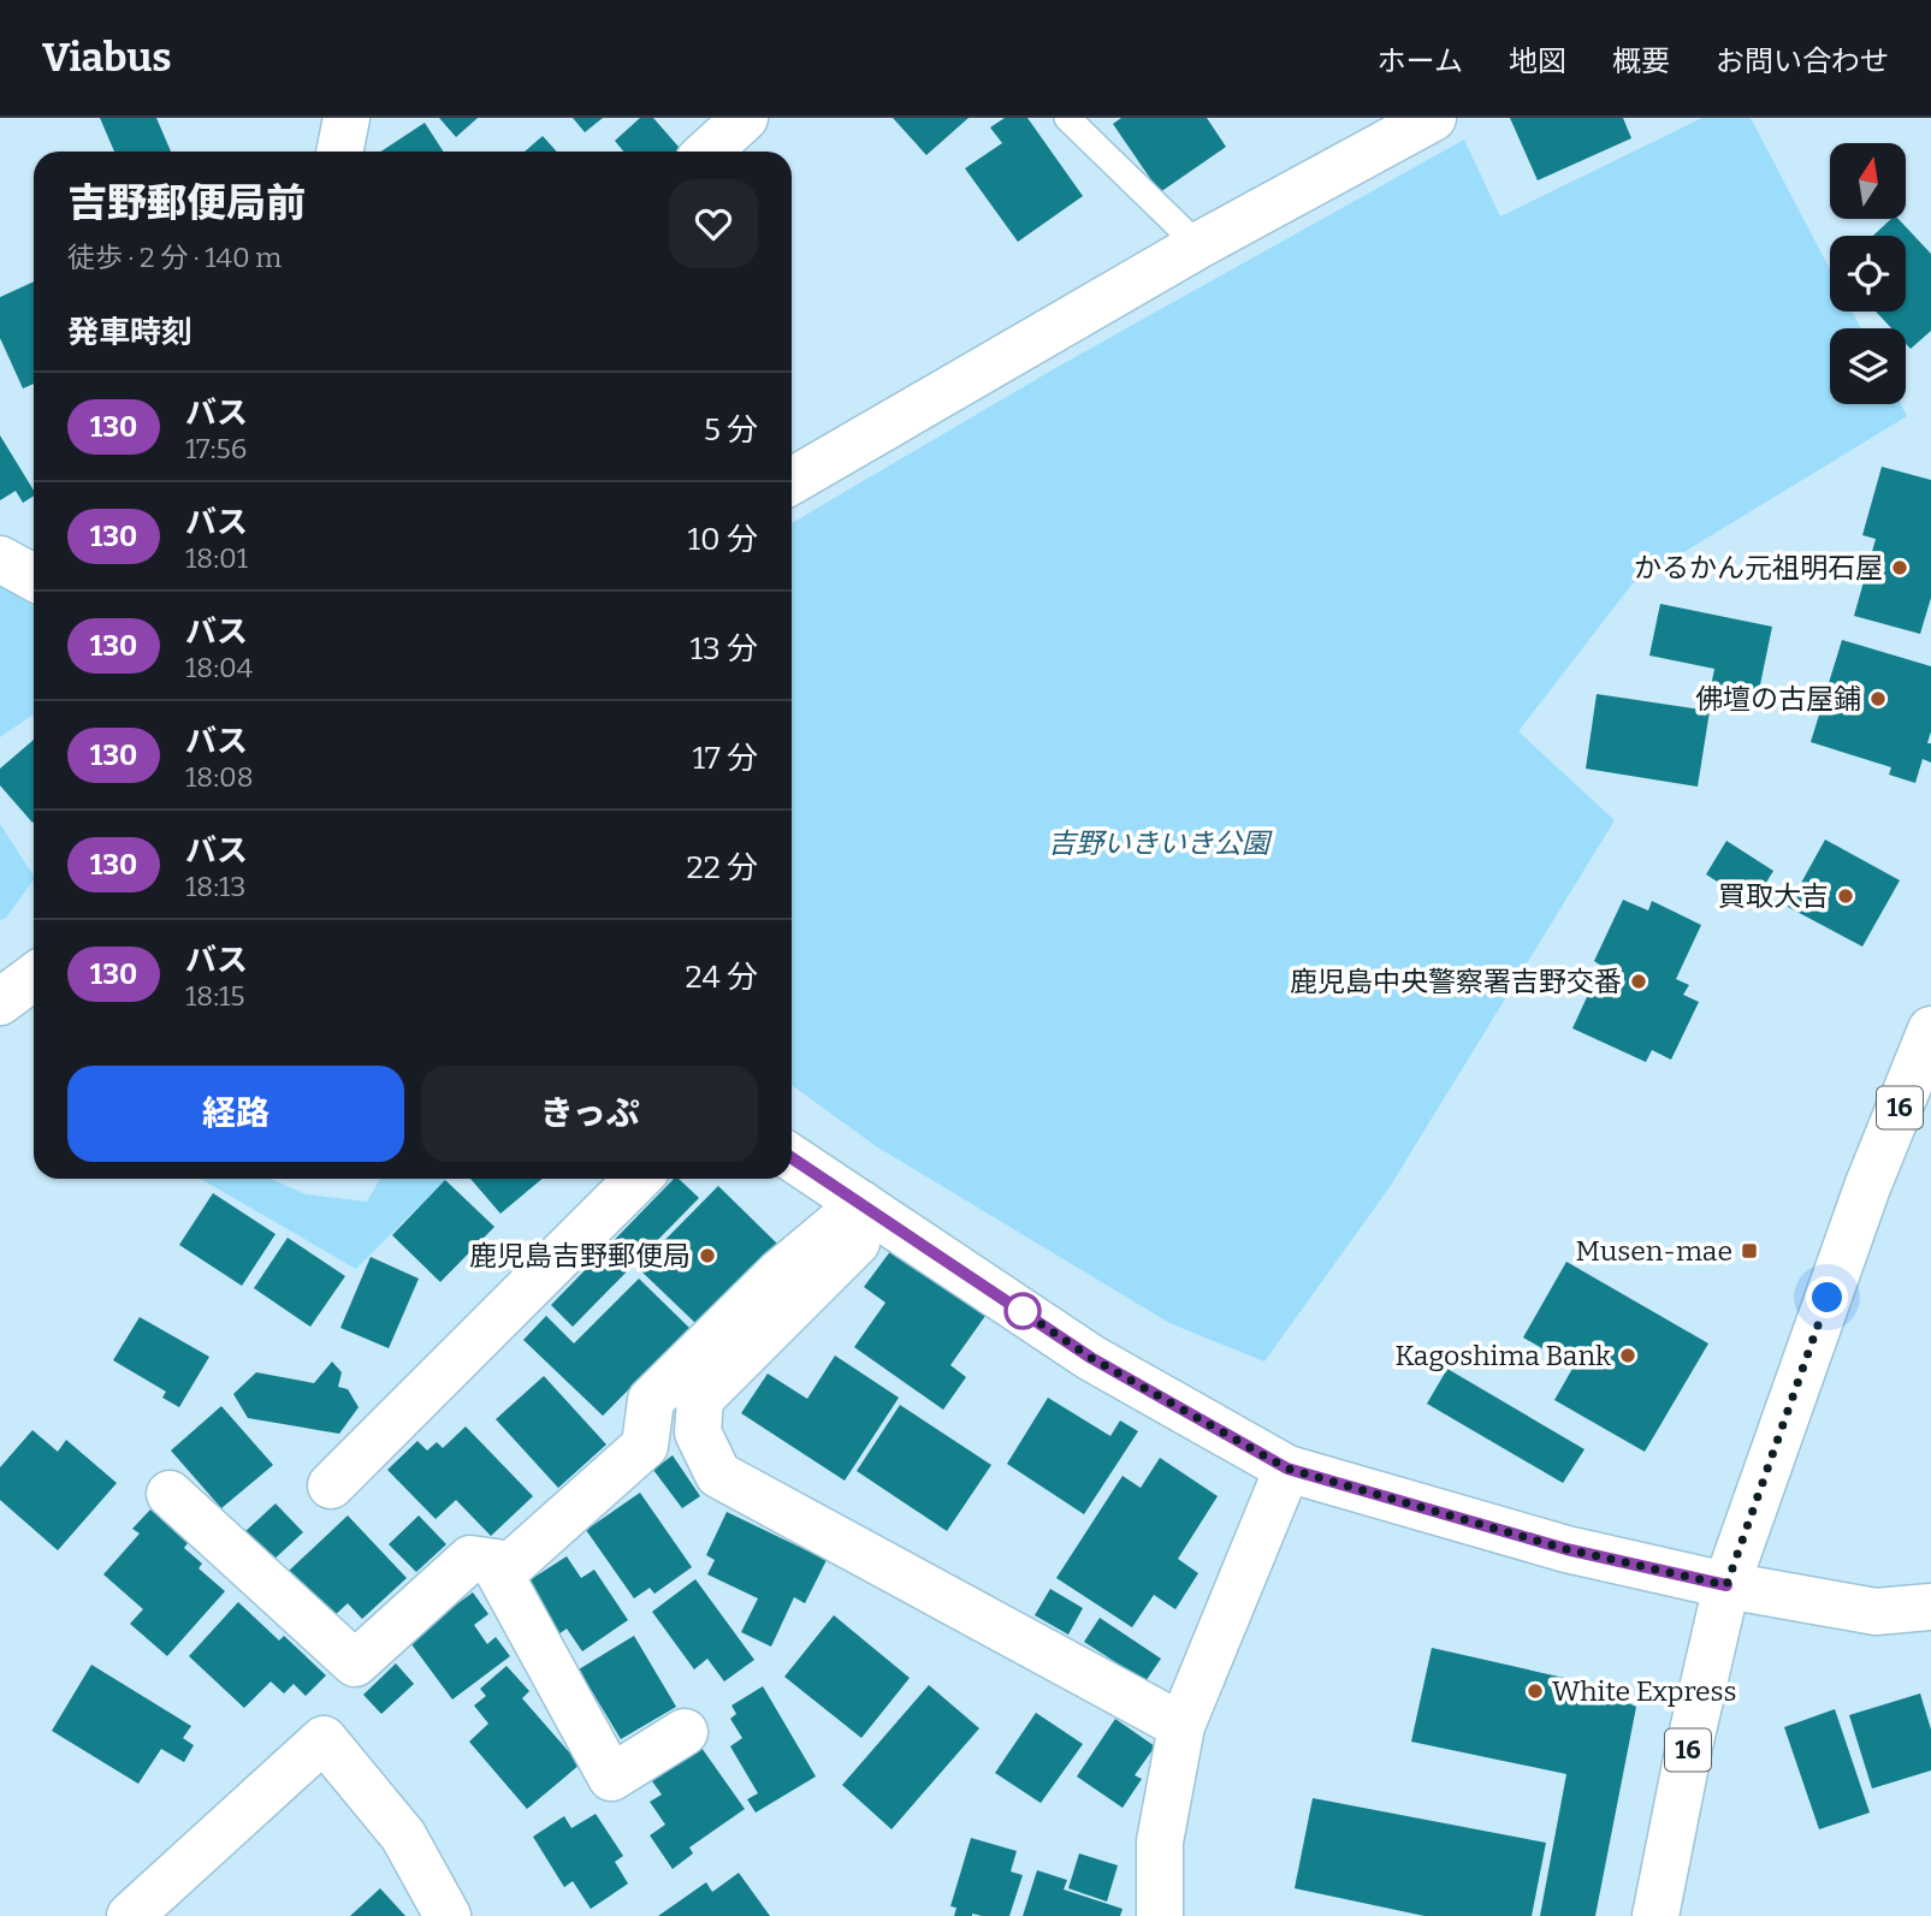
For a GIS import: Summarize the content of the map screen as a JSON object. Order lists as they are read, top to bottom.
{
  "streets": {
    "street": ["16"]
  },
  "parks": ["吉野いきいき公園"],
  "places": {
    "other": [
      "かるかん元祖明石屋",
      "佛壇の古屋鋪",
      "買取大吉",
      "鹿児島中央警察署吉野交番",
      "鹿児島吉野郵便局",
      "Kagoshima Bank",
      "White Express"
    ],
    "transit": ["Musen-mae"]
  },
  "lines": ["bus line 130"],
  "north": "top",
  "page": {
    "header": "Viabus",
    "nav": [
      "ホーム",
      "地図",
      "概要",
      "お問い合わせ"
    ],
    "heading": [
      ["吉野郵便局前", "徒歩 · 2 分 · 140 m"],
      "発車時刻"
    ],
    "list": [
      {
        "mark": "130",
        "name": "バス",
        "note": "17:56",
        "value": "5 分"
      },
      {
        "mark": "130",
        "name": "バス",
        "note": "18:01",
        "value": "10 分"
      },
      {
        "mark": "130",
        "name": "バス",
        "note": "18:04",
        "value": "13 分"
      },
      {
        "mark": "130",
        "name": "バス",
        "note": "18:08",
        "value": "17 分"
      },
      {
        "mark": "130",
        "name": "バス",
        "note": "18:13",
        "value": "22 分"
      },
      {
        "mark": "130",
        "name": "バス",
        "note": "18:15",
        "value": "24 分"
      }
    ],
    "buttons": ["経路", "きっぷ"]
  }
}
